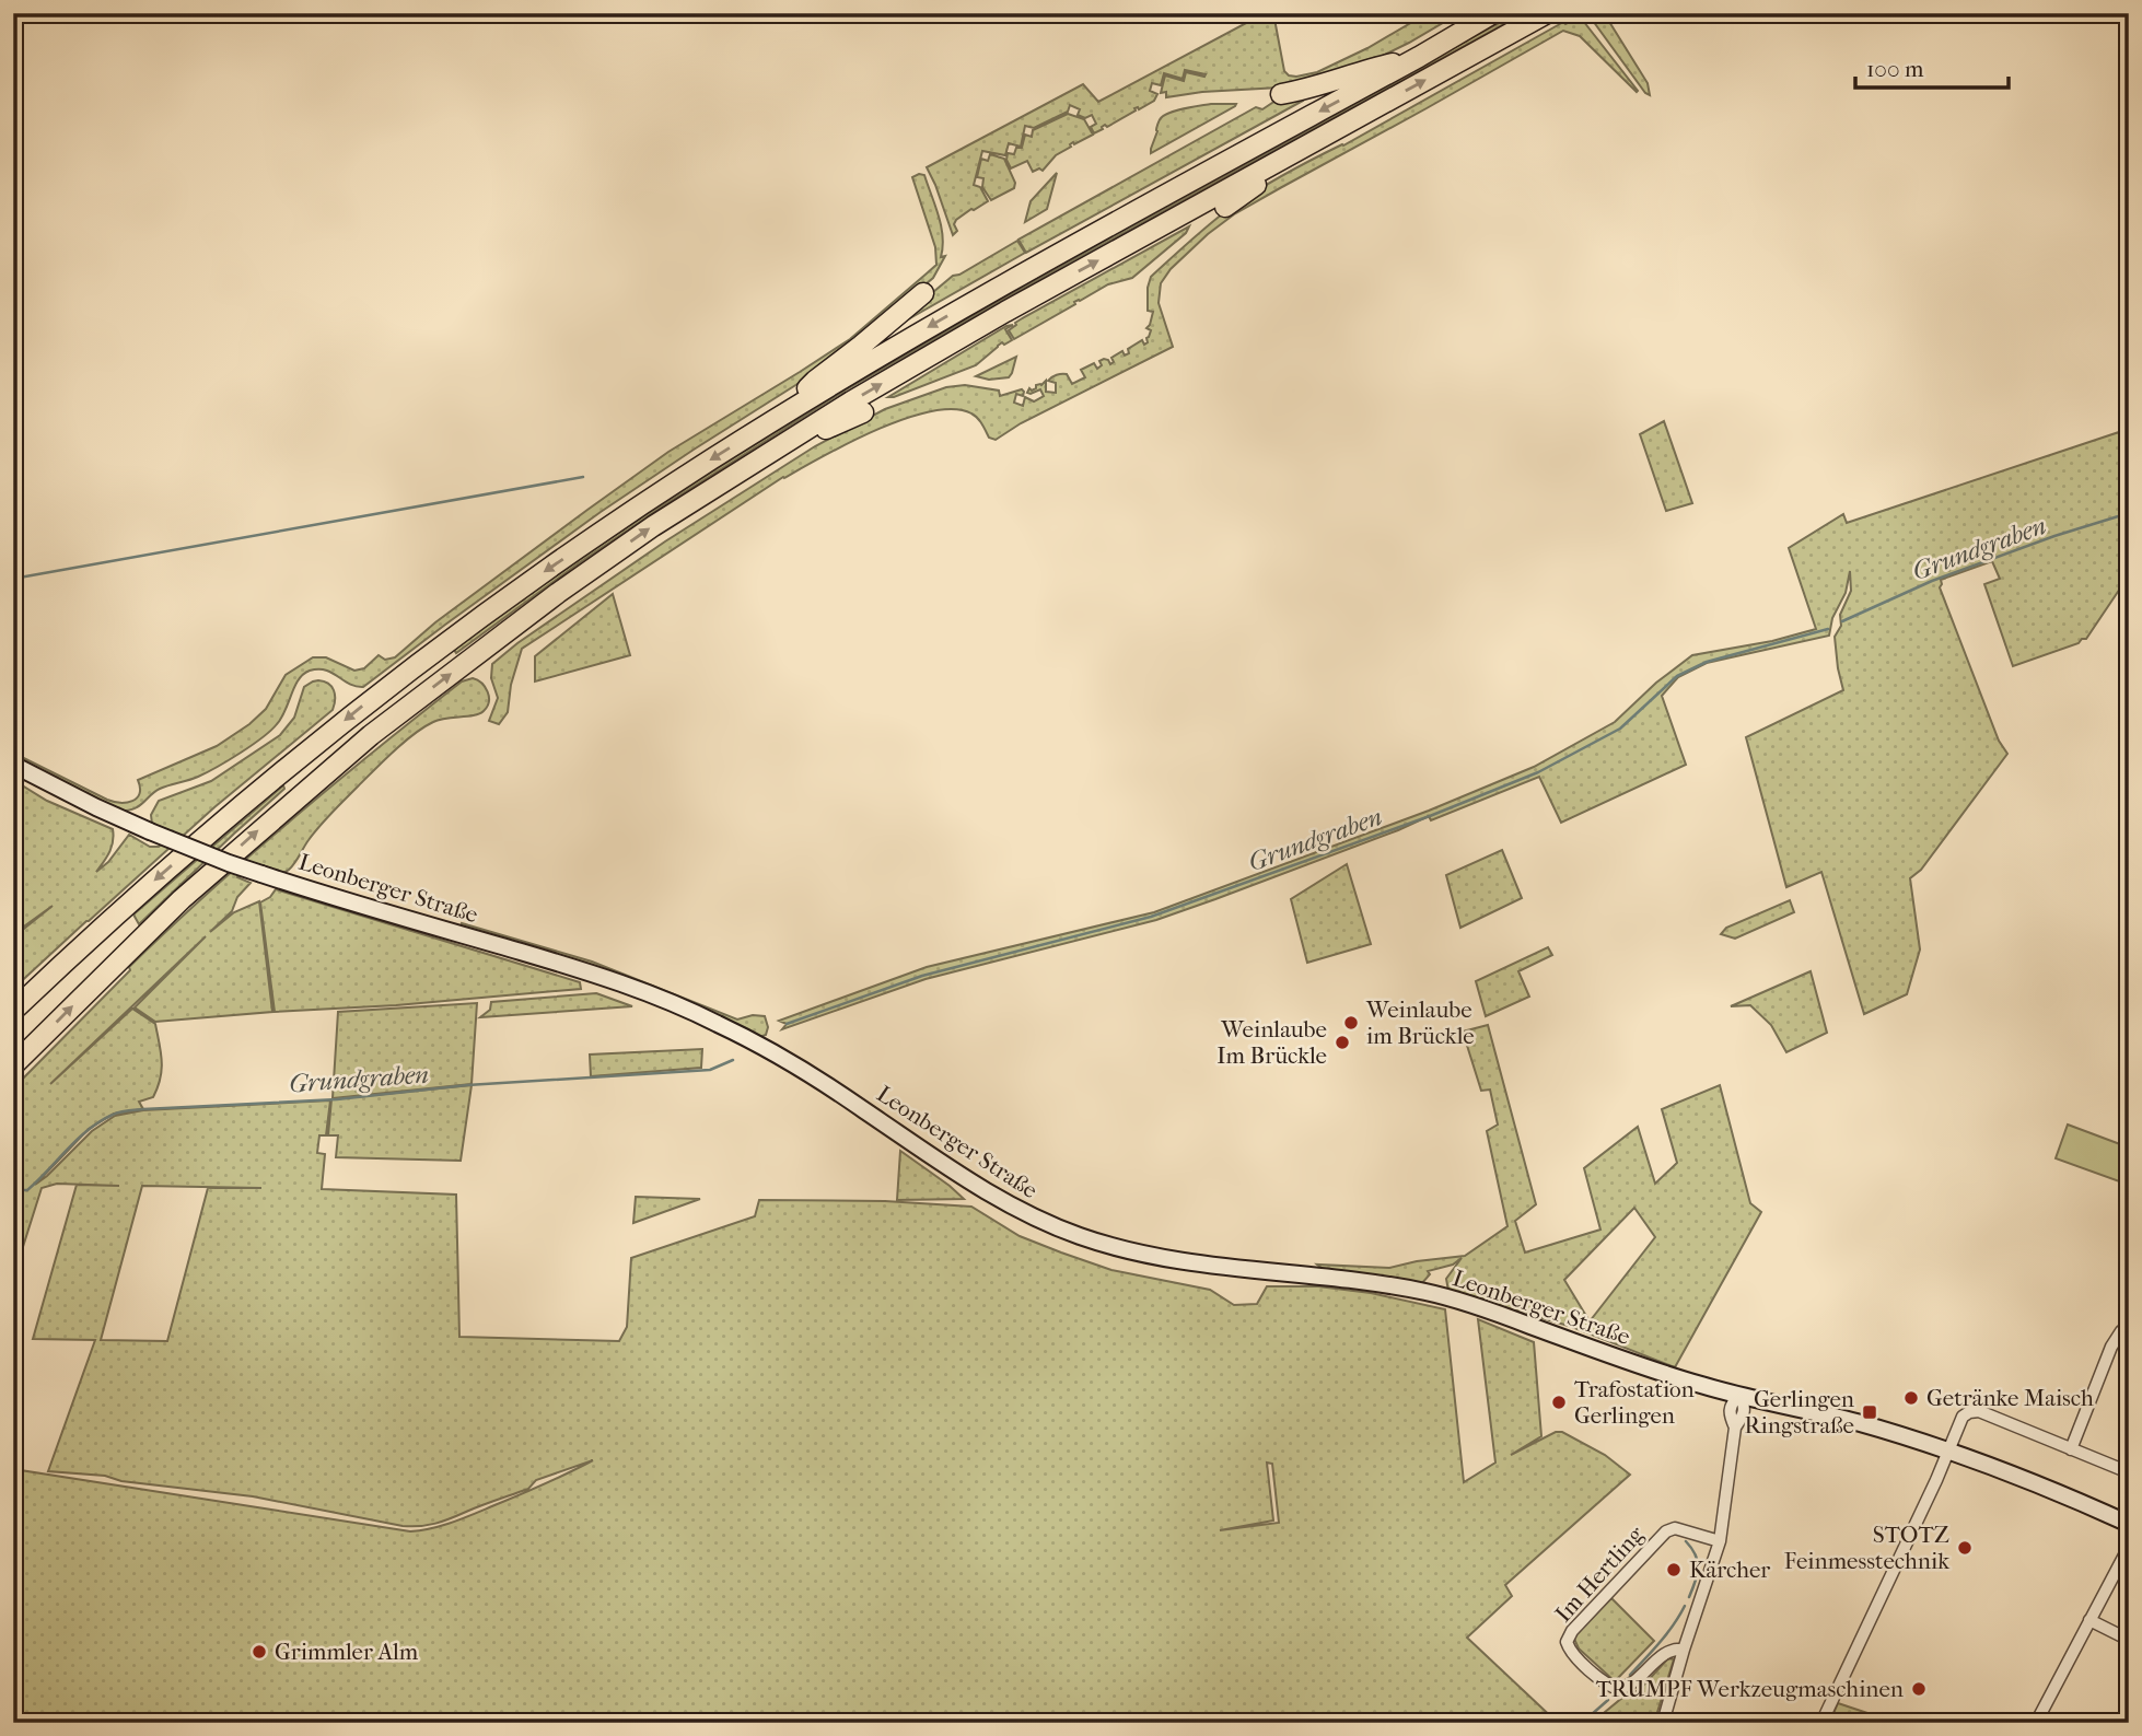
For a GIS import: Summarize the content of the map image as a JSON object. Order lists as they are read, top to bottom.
{
  "streets": {
    "main road": ["Leonberger Straße"],
    "street": ["Im Hertling"]
  },
  "water": ["Grundgraben"],
  "places": {
    "other": [
      "Weinlaube im Brückle",
      "Weinlaube Im Brückle",
      "Getränke Maisch",
      "Trafostation Gerlingen",
      "STOTZ Feinmesstechnik",
      "Kärcher",
      "Grimmler Alm",
      "TRUMPF Werkzeugmaschinen"
    ],
    "transit": ["Gerlingen Ringstraße"]
  },
  "scale_bar": "100 m"
}
